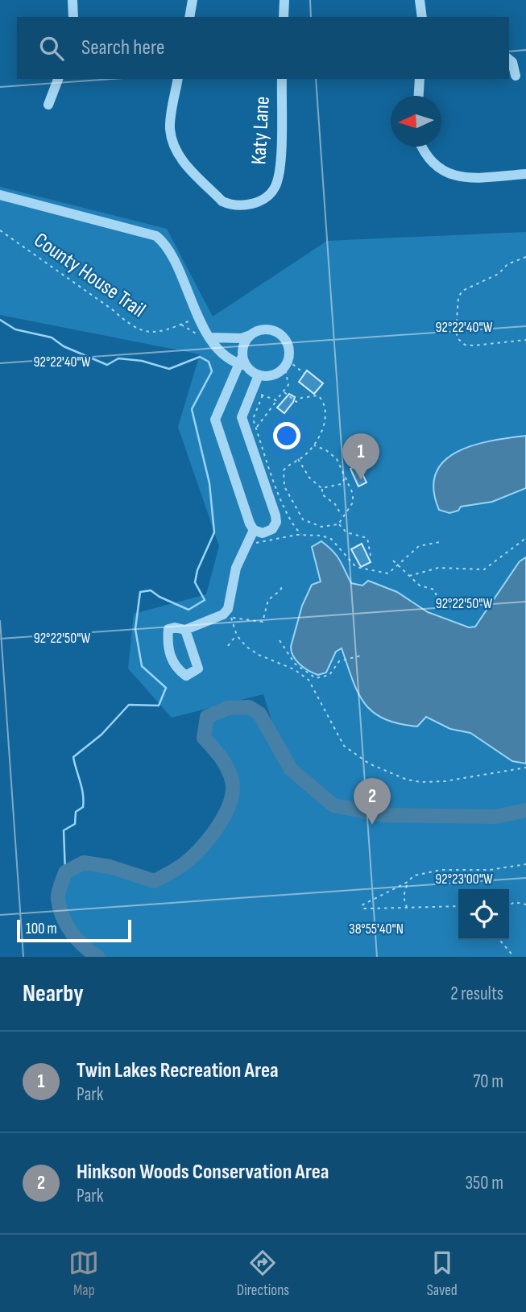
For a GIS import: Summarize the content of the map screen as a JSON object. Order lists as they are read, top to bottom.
{
  "streets": {
    "street": ["Katy Lane"],
    "path": ["County House Trail"]
  },
  "scale_bar": "100 m",
  "north": "left",
  "page": {
    "search": "Search here",
    "pins": ["1", "2"],
    "scale": "100 m",
    "heading": ["Nearby", "2 results"],
    "list": [
      {
        "mark": "1",
        "name": "Twin Lakes Recreation Area",
        "note": "Park",
        "value": "70 m"
      },
      {
        "mark": "2",
        "name": "Hinkson Woods Conservation Area",
        "note": "Park",
        "value": "350 m"
      }
    ],
    "nav": ["Map", "Directions", "Saved"]
  },
  "coordinates": [
    "92°22'40\"W",
    "92°22'50\"W",
    "92°23'00\"W",
    "38°55'40\"N"
  ]
}
